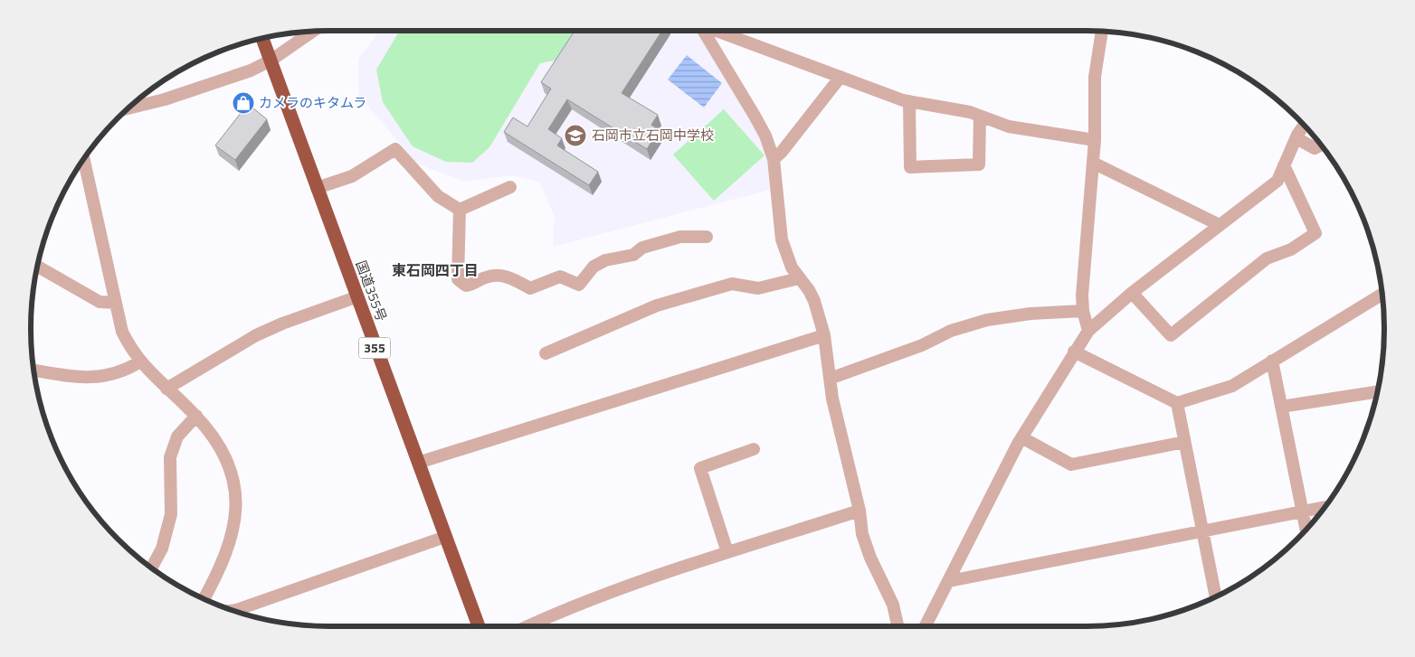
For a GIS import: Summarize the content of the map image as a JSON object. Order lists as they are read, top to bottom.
{
  "streets": {
    "highway": ["国道355号", "355"]
  },
  "districts": ["東石岡四丁目"],
  "places": {
    "shop": ["カメラのキタムラ"],
    "school or university": ["石岡市立石岡中学校"]
  }
}
